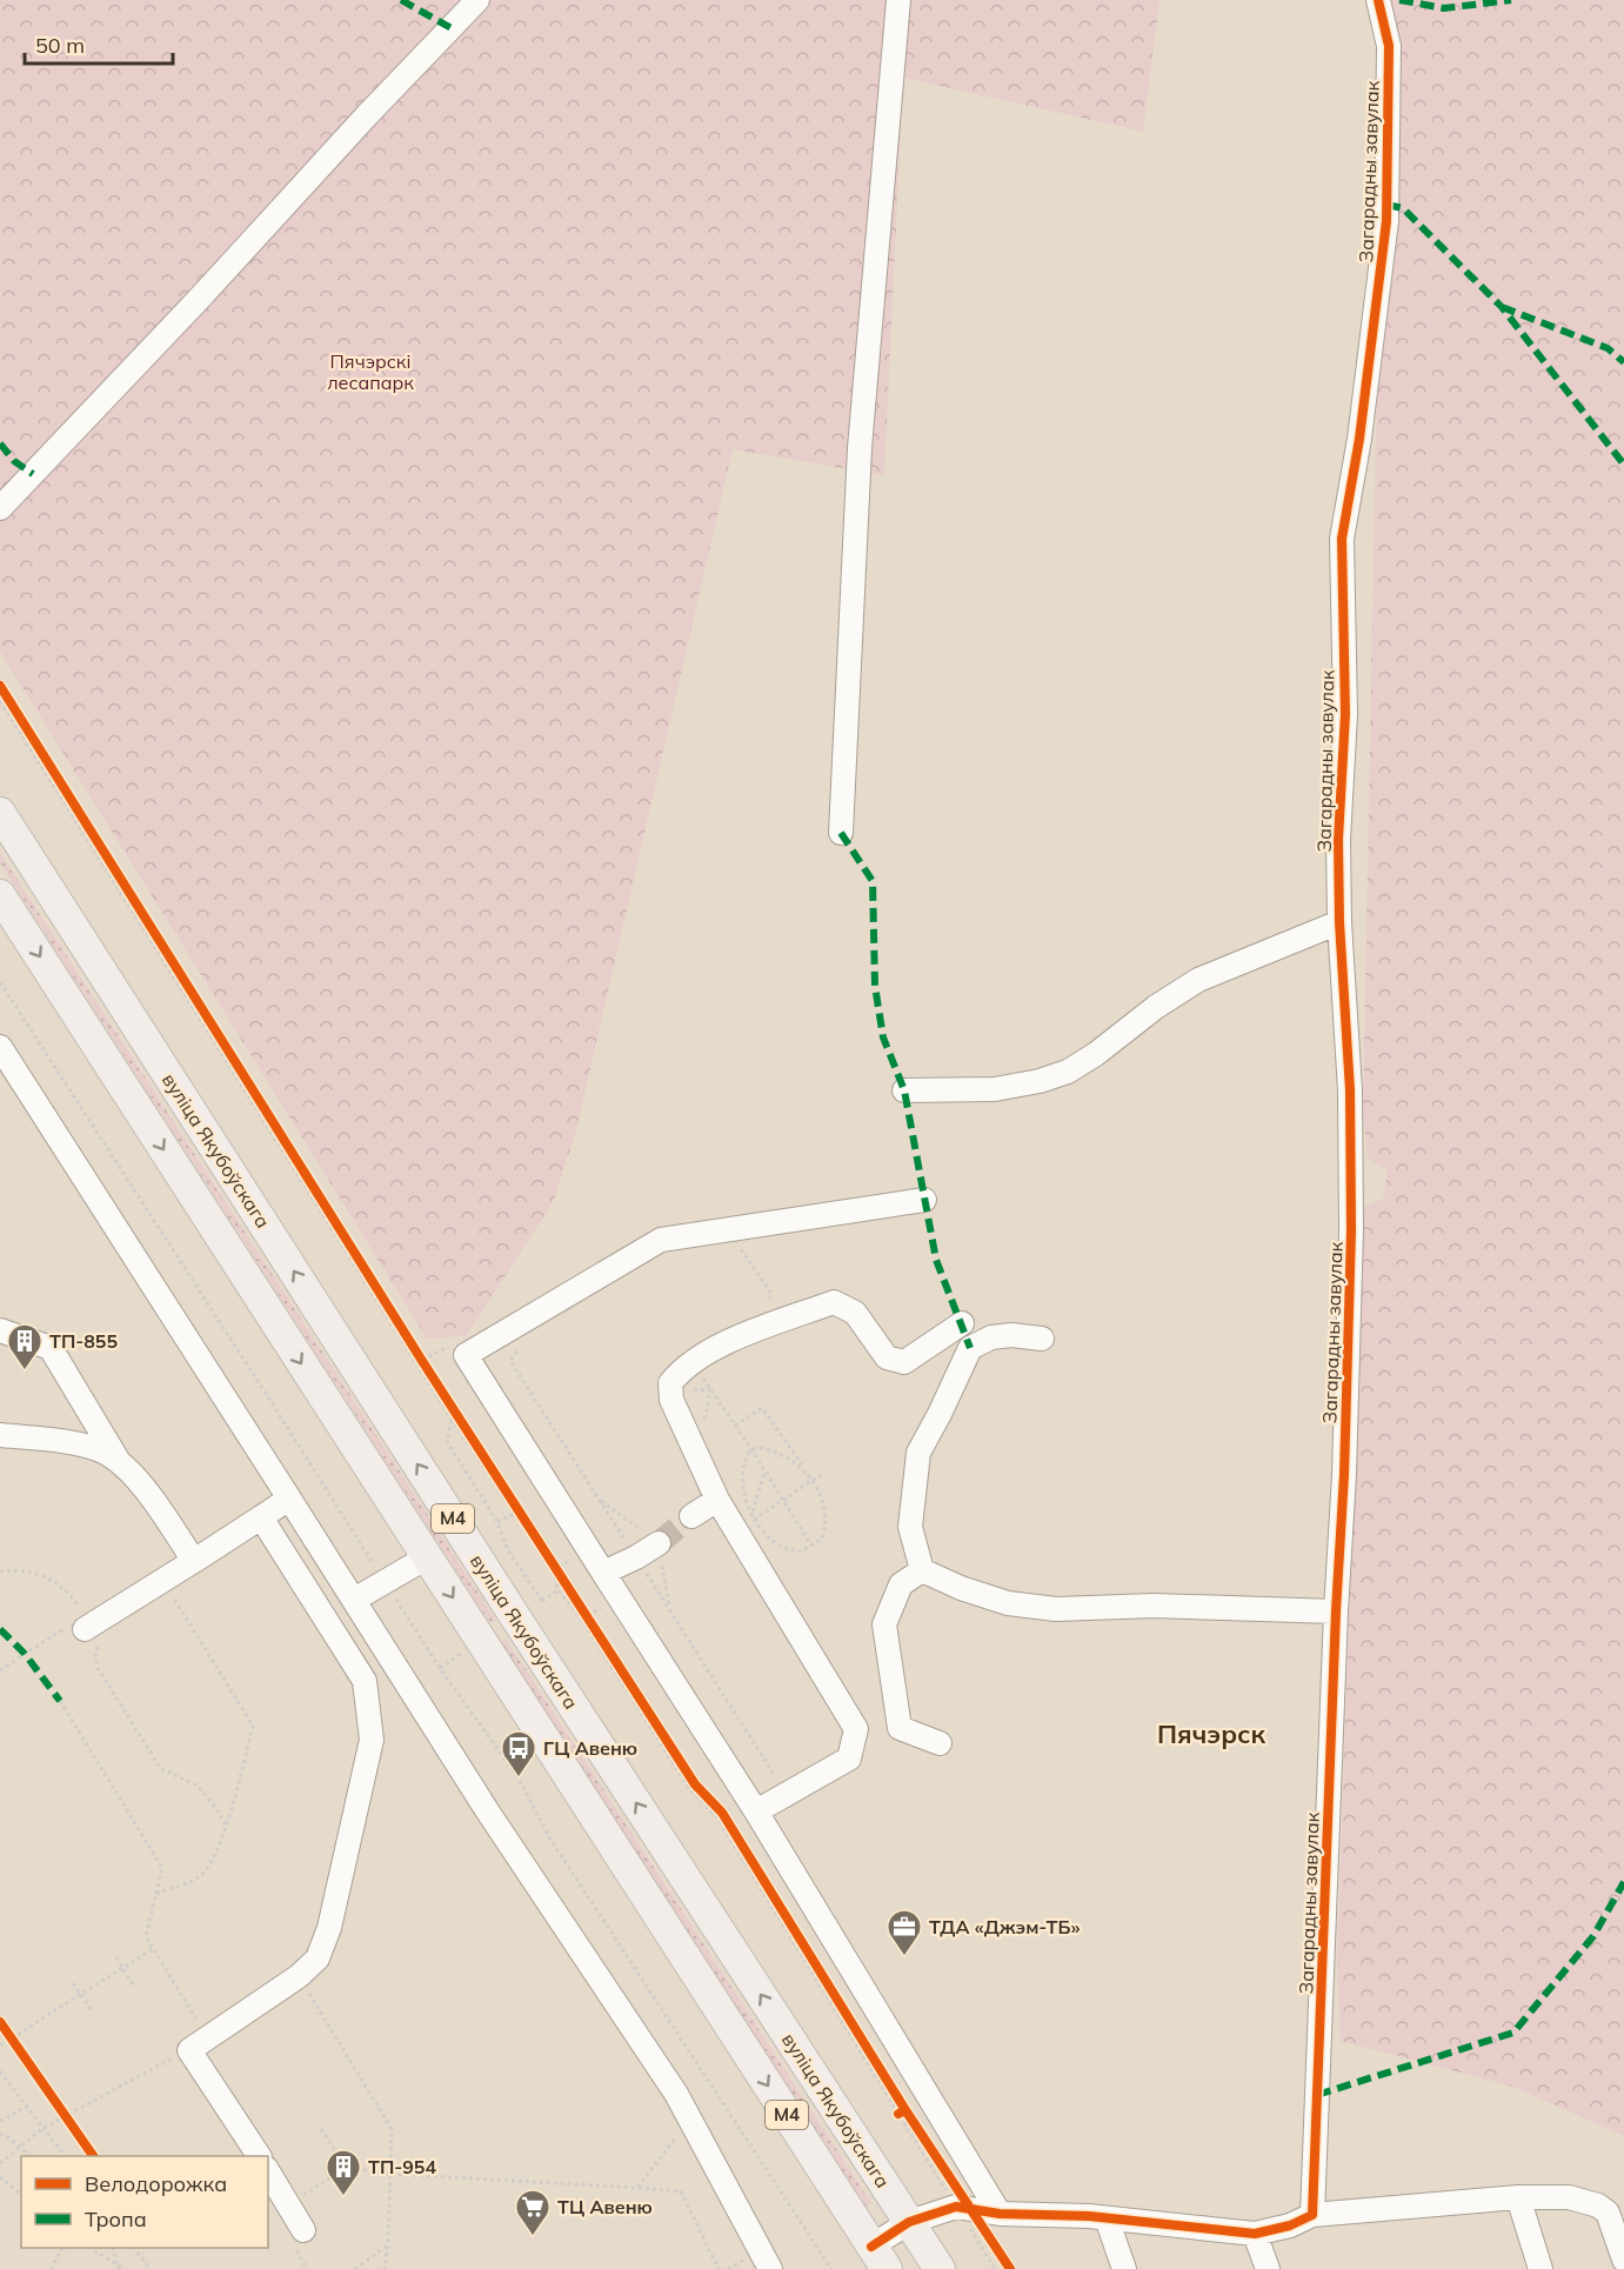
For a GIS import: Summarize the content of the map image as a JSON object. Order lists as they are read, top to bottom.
{
  "streets": {
    "main road": ["вуліца Якубоўскага", "М4"],
    "street": ["Загарадны завулак"]
  },
  "districts": ["Пячэрск"],
  "parks": ["Пячэрскі лесапарк"],
  "places": {
    "building": ["ТП-855", "ТП-954"],
    "bus stop": ["ГЦ Авеню"],
    "office": ["ТДА «Джэм-ТБ»"],
    "supermarket": ["ТЦ Авеню"]
  },
  "legend": ["Велодорожка", "Тропа"],
  "scale_bar": "50 m"
}
